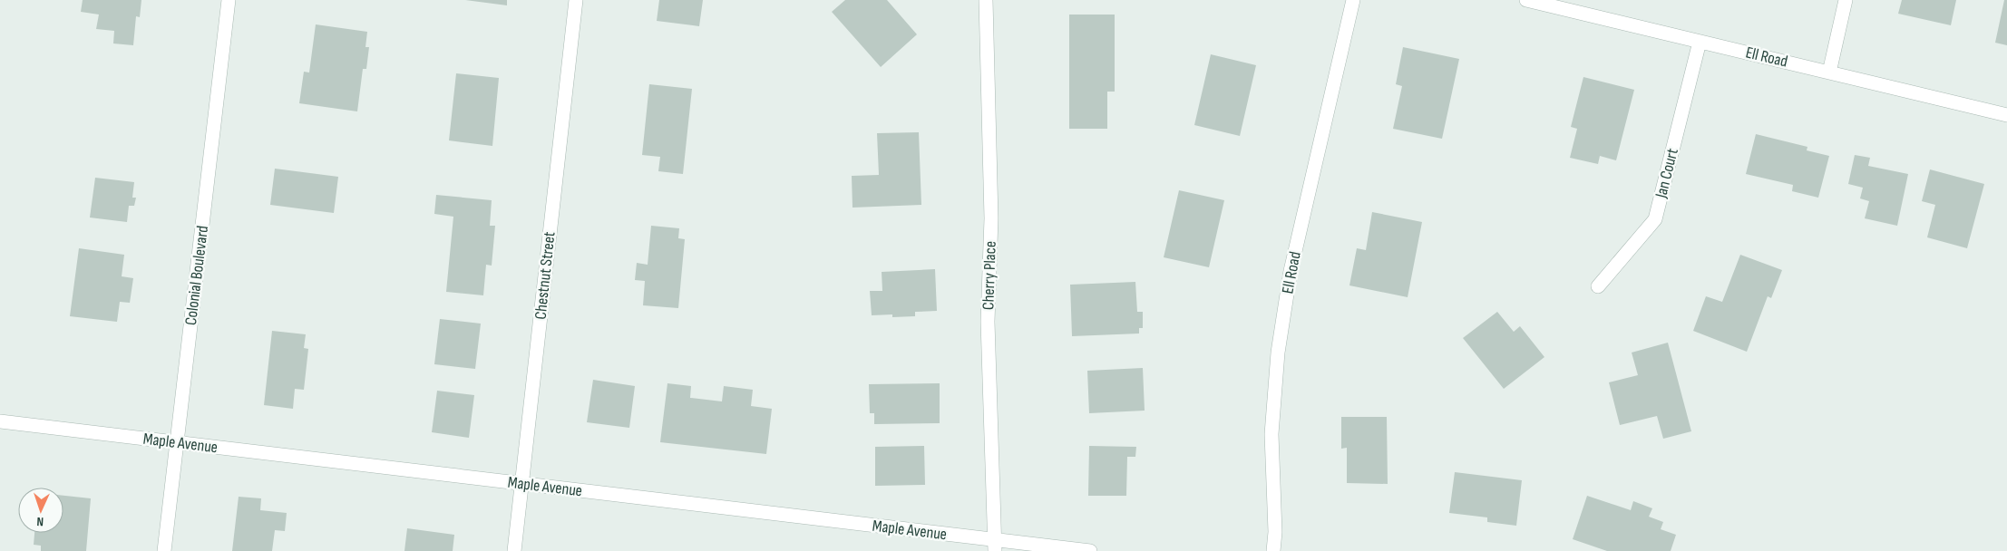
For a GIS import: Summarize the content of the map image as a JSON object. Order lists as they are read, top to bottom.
{
  "streets": {
    "street": [
      "Ell Road",
      "Jan Court",
      "Colonial Boulevard",
      "Chestnut Street",
      "Cherry Place",
      "Maple Avenue"
    ]
  },
  "crossings": [
    ["Ell Road", "Jan Court"],
    ["Colonial Boulevard", "Maple Avenue"],
    ["Chestnut Street", "Maple Avenue"],
    ["Cherry Place", "Maple Avenue"]
  ],
  "north": "bottom"
}
